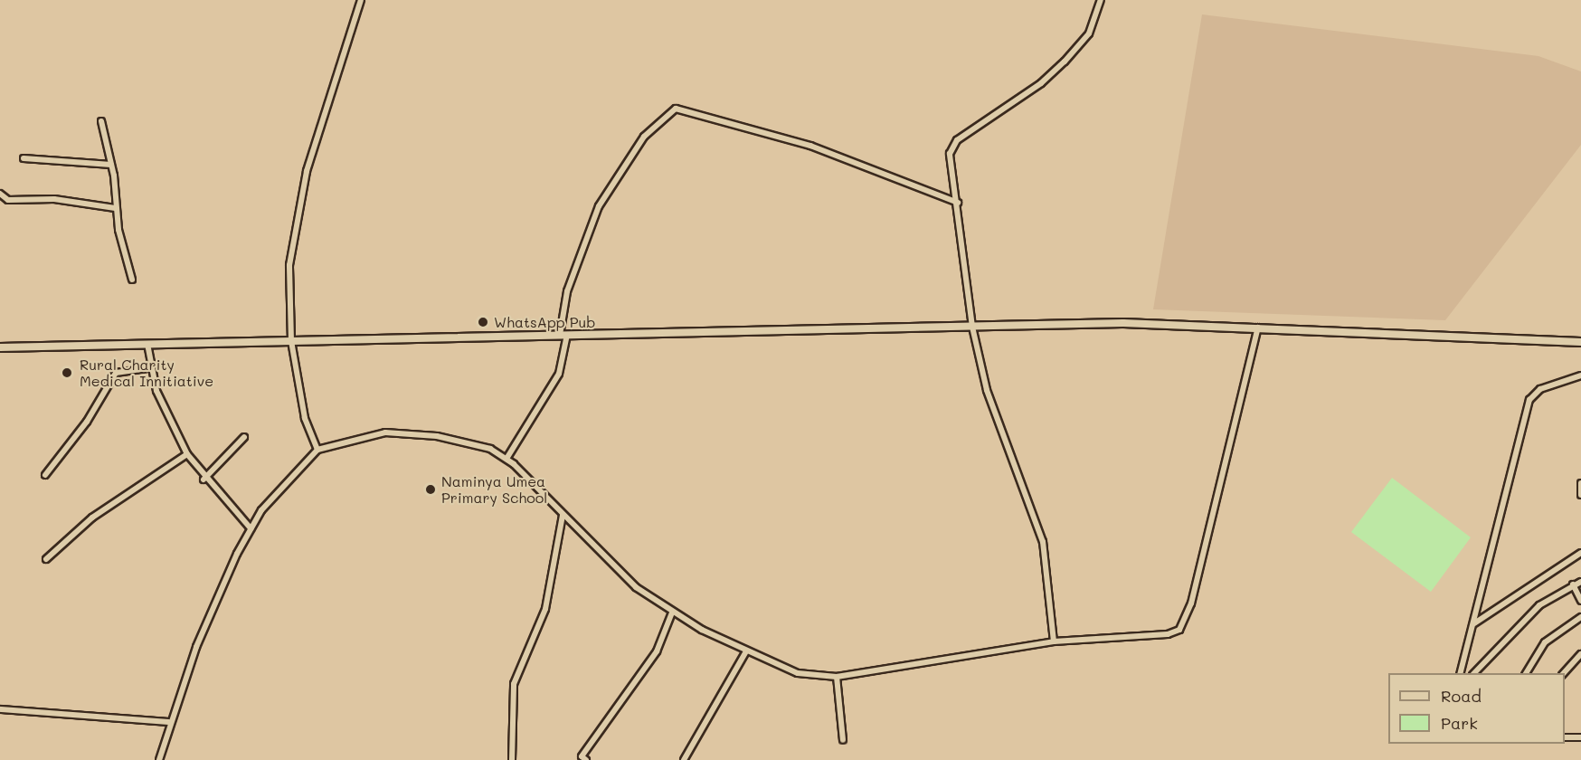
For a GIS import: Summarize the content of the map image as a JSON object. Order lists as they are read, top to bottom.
{
  "places": ["WhatsApp Pub", "Rural Charity Medical Innitiative", "Naminya Umea Primary School"],
  "legend": ["Road", "Park"]
}
